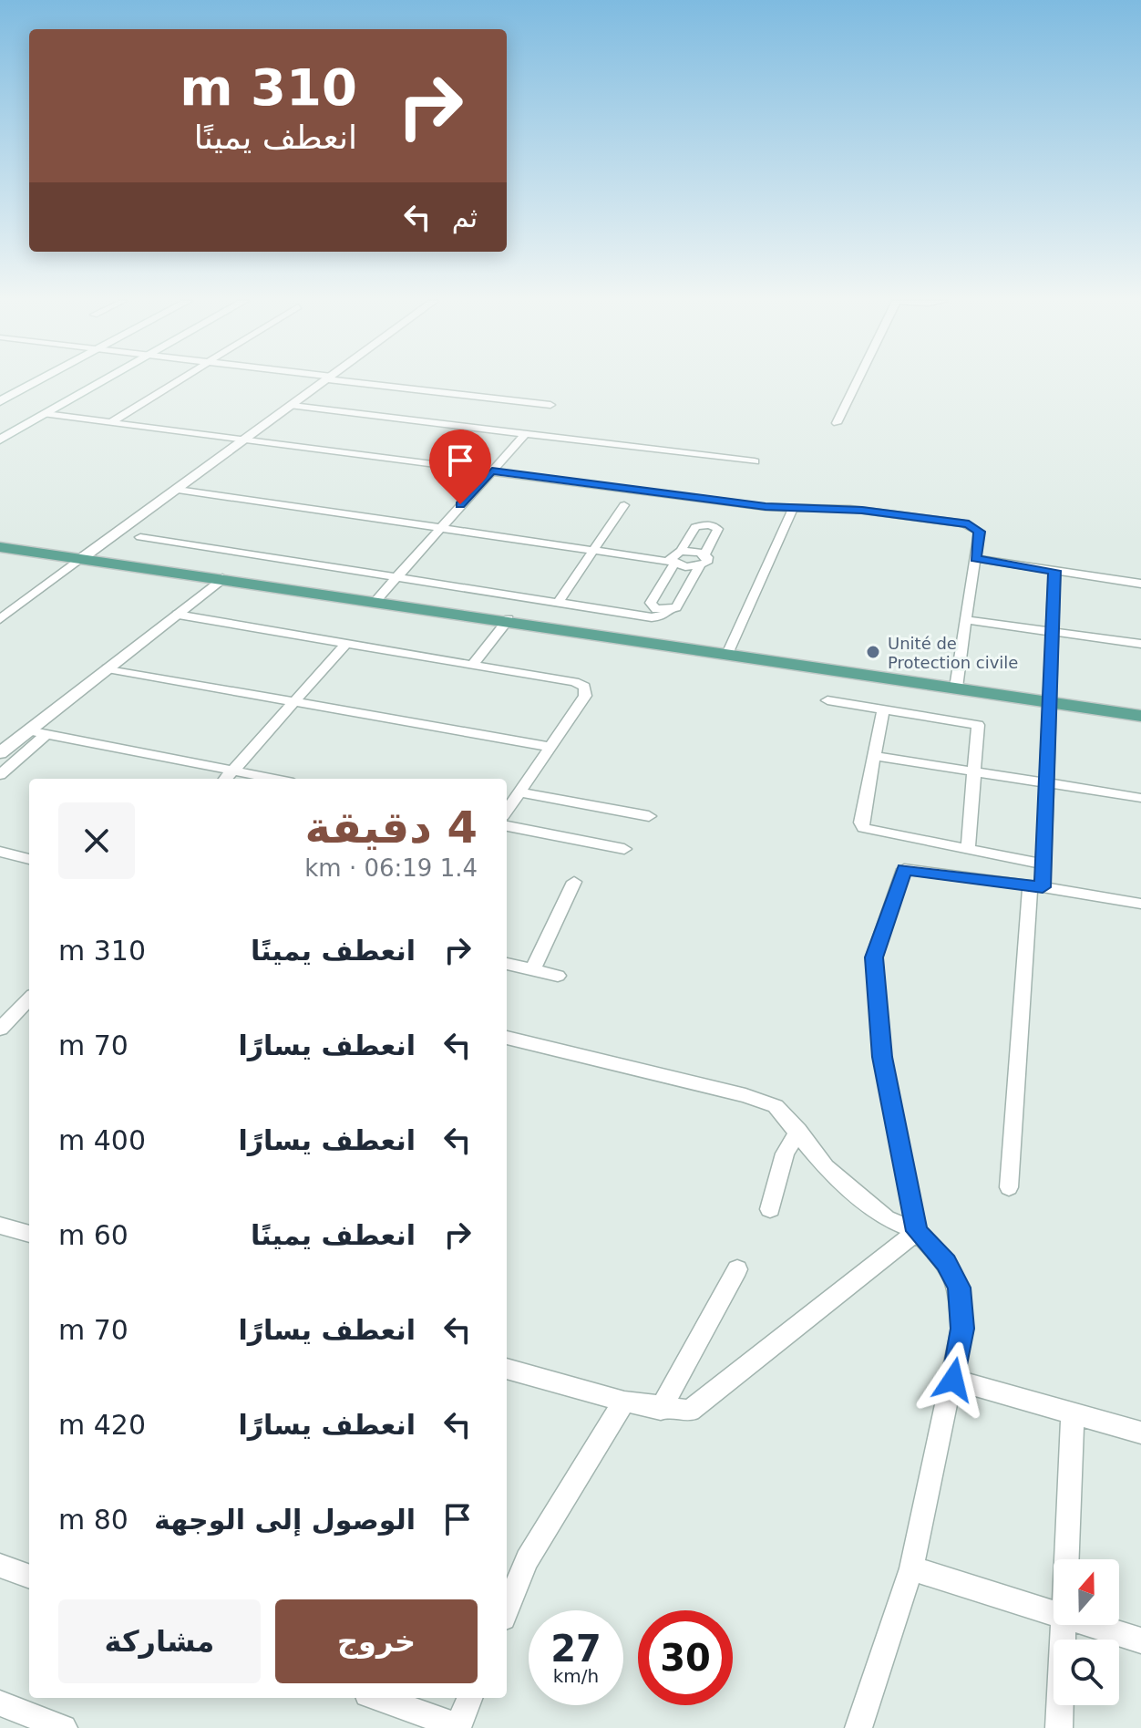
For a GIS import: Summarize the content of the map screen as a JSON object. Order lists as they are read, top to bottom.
{
  "places": ["Unité de Protection civile"],
  "north": "top",
  "page": {
    "turn": ["310 m", "انعطف يمينًا"],
    "then": "ثم",
    "heading": ["4 دقيقة", "1.4 km · 06:19"],
    "list": [
      {
        "name": "انعطف يمينًا",
        "value": "310 m"
      },
      {
        "name": "انعطف يسارًا",
        "value": "70 m"
      },
      {
        "name": "انعطف يسارًا",
        "value": "400 m"
      },
      {
        "name": "انعطف يمينًا",
        "value": "60 m"
      },
      {
        "name": "انعطف يسارًا",
        "value": "70 m"
      },
      {
        "name": "انعطف يسارًا",
        "value": "420 m"
      },
      {
        "name": "الوصول إلى الوجهة",
        "value": "80 m"
      }
    ],
    "buttons": ["خروج", "مشاركة"],
    "speed": "27 km/h",
    "limit": "30"
  }
}
